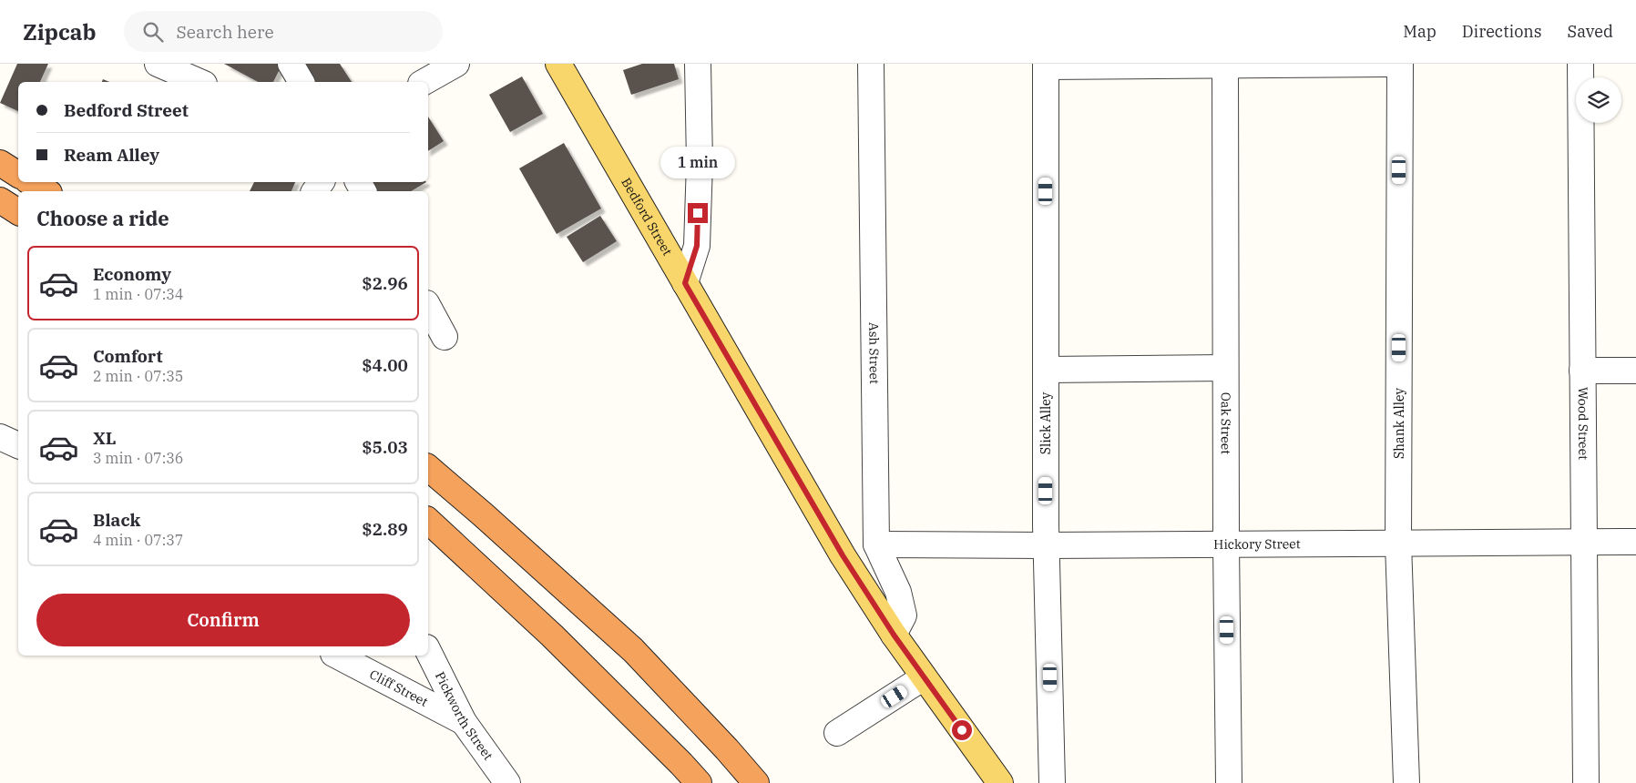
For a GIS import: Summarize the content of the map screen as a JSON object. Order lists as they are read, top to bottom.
{
  "streets": {
    "main road": ["Bedford Street"],
    "street": [
      "Ash Street",
      "Slick Alley",
      "Oak Street",
      "Shank Alley",
      "Wood Street",
      "Hickory Street",
      "Cliff Street",
      "Pickworth Street"
    ]
  },
  "crossings": [
    ["Bedford Street", "Ash Street"],
    ["Ash Street", "Hickory Street"],
    ["Slick Alley", "Hickory Street"],
    ["Oak Street", "Hickory Street"],
    ["Shank Alley", "Hickory Street"],
    ["Wood Street", "Hickory Street"],
    ["Cliff Street", "Pickworth Street"]
  ],
  "page": {
    "header": "Zipcab",
    "search": "Search here",
    "nav": ["Map", "Directions", "Saved"],
    "banner": ["Bedford Street", "Ream Alley"],
    "bubble": "1 min",
    "heading": "Choose a ride",
    "list": [
      {
        "name": "Economy",
        "note": "1 min · 07:34",
        "value": "$2.96"
      },
      {
        "name": "Comfort",
        "note": "2 min · 07:35",
        "value": "$4.00"
      },
      {
        "name": "XL",
        "note": "3 min · 07:36",
        "value": "$5.03"
      },
      {
        "name": "Black",
        "note": "4 min · 07:37",
        "value": "$2.89"
      }
    ],
    "buttons": "Confirm"
  }
}
